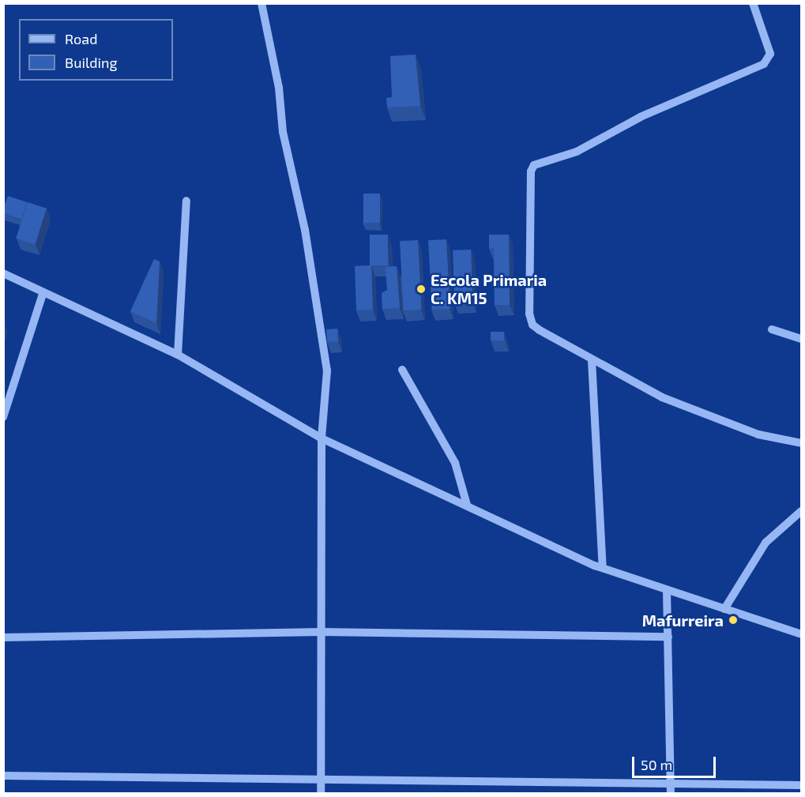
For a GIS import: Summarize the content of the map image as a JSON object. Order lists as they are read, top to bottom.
{
  "places": ["Escola Primaria C. KM15", "Mafurreira"],
  "legend": ["Road", "Building"],
  "scale_bar": "50 m"
}
